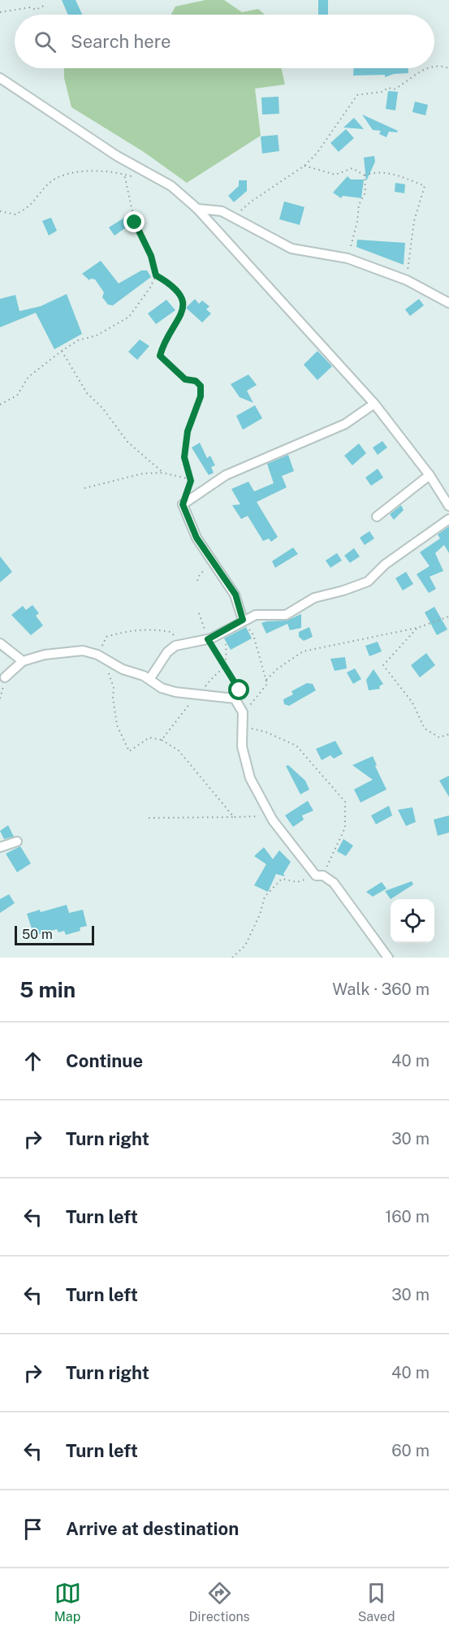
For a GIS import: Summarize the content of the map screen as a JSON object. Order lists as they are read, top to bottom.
{
  "scale_bar": "50 m",
  "page": {
    "search": "Search here",
    "scale": "50 m",
    "heading": ["5 min", "Walk · 360 m"],
    "list": [
      ["Continue", "40 m"],
      ["Turn right", "30 m"],
      ["Turn left", "160 m"],
      ["Turn left", "30 m"],
      ["Turn right", "40 m"],
      ["Turn left", "60 m"],
      "Arrive at destination"
    ],
    "nav": ["Map", "Directions", "Saved"]
  }
}
